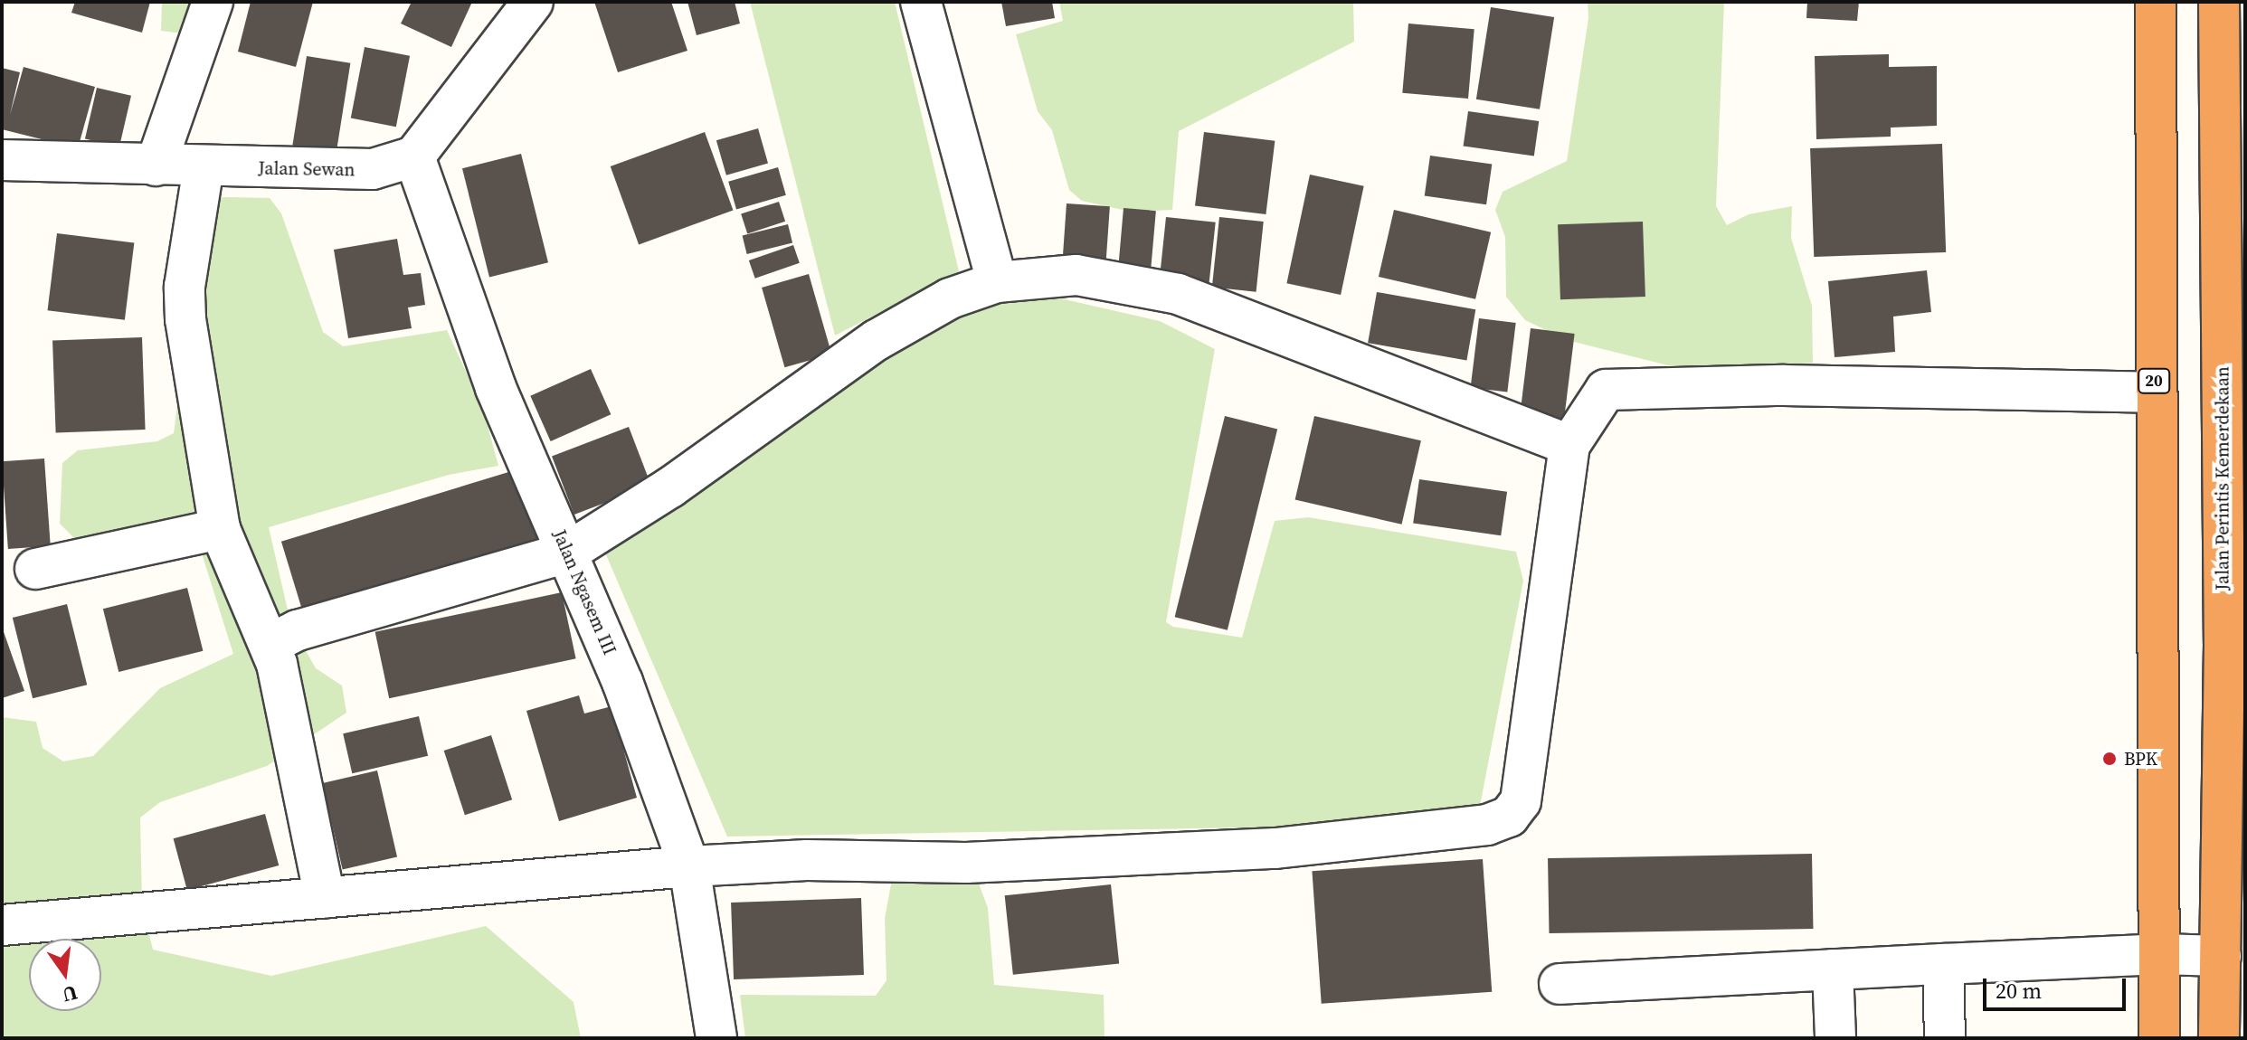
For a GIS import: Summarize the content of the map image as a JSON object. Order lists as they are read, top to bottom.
{
  "streets": {
    "highway": ["20", "Jalan Perintis Kemerdekaan"],
    "street": ["Jalan Sewan", "Jalan Ngasem III"]
  },
  "crossings": [
    ["Jalan Sewan", "Jalan Ngasem III"]
  ],
  "places": ["BPK"],
  "scale_bar": "20 m",
  "north": "bottom"
}
